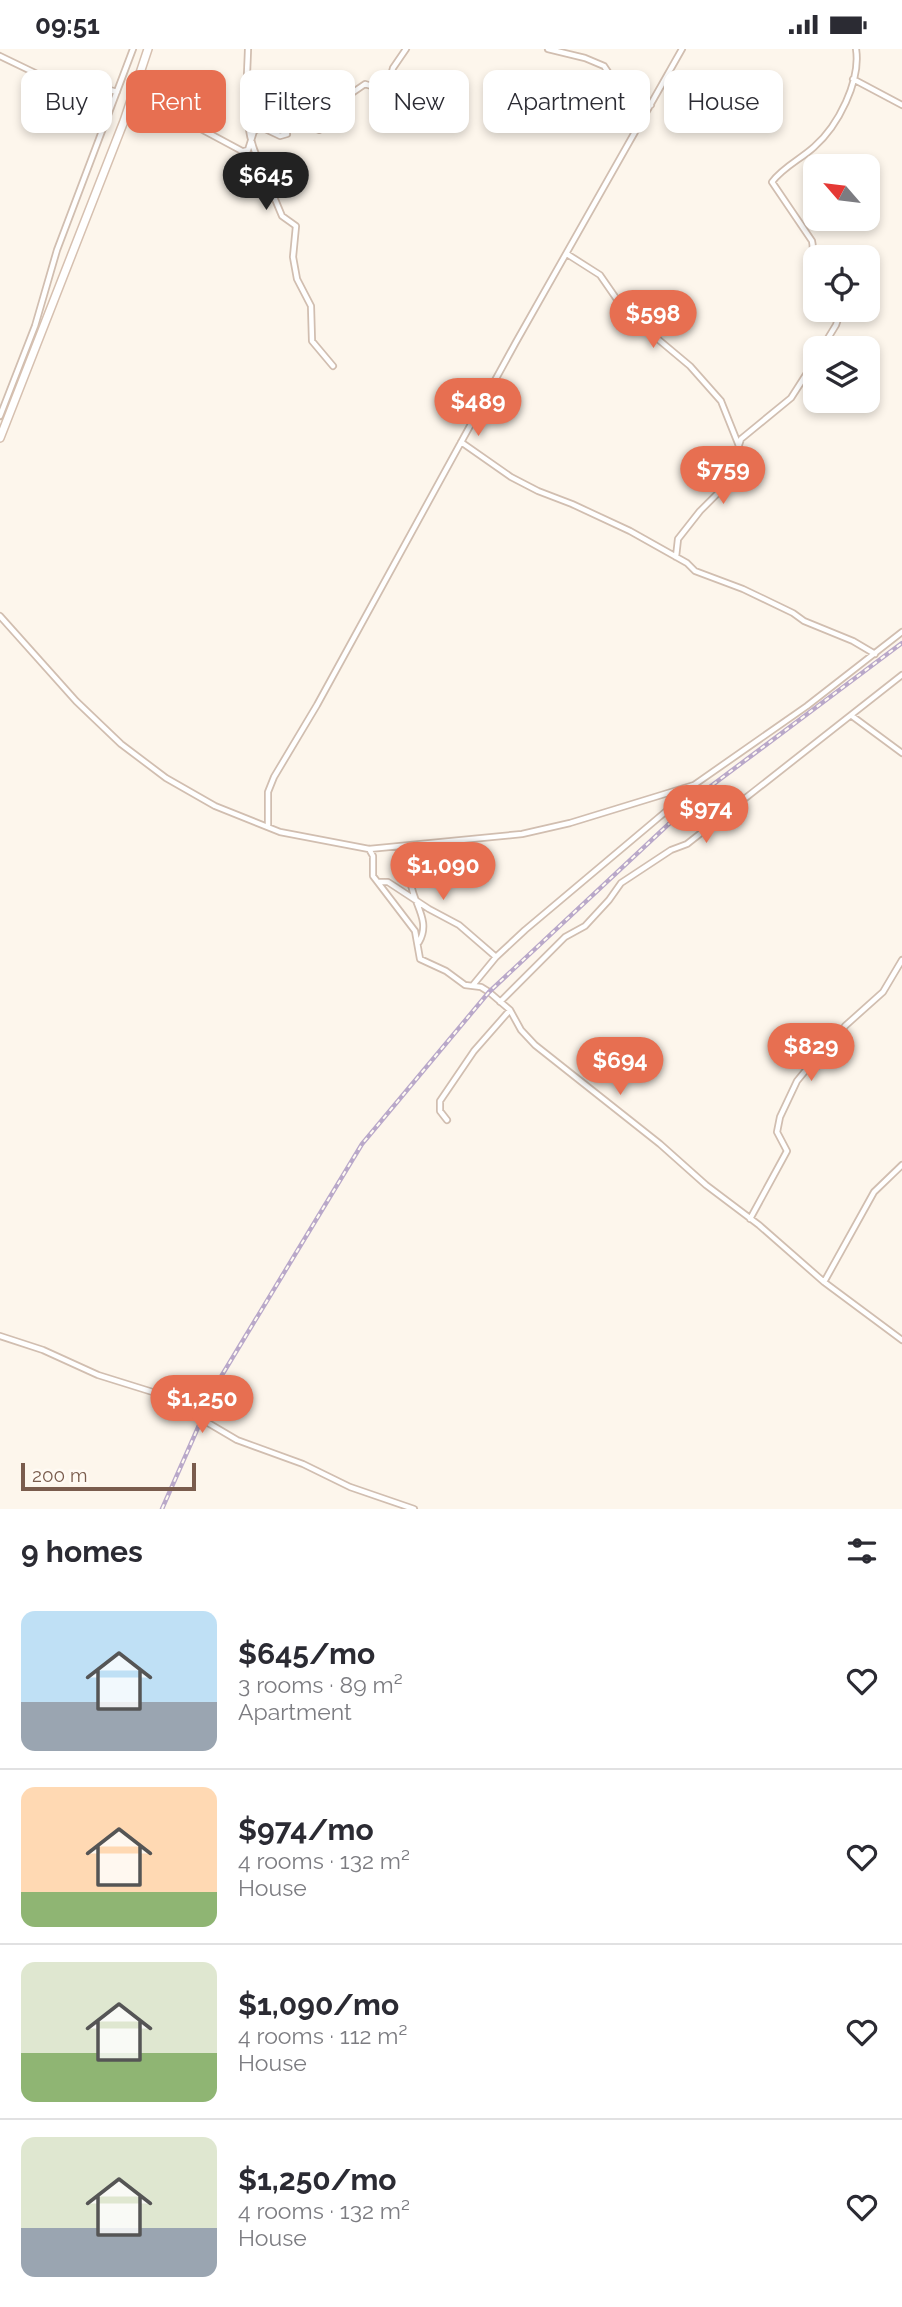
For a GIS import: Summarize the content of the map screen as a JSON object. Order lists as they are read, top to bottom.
{
  "scale_bar": "200 m",
  "north": "top left",
  "page": {
    "status": "09:51",
    "chip": [
      "Buy",
      "Rent",
      "Filters",
      "New",
      "Apartment",
      "House"
    ],
    "price": [
      "$645",
      "$598",
      "$489",
      "$759",
      "$974",
      "$1,090",
      "$829",
      "$694",
      "$1,250"
    ],
    "scale": "200 m",
    "heading": "9 homes",
    "list": [
      {
        "name": "$645/mo",
        "note": "3 rooms · 89 m² · Apartment"
      },
      {
        "name": "$974/mo",
        "note": "4 rooms · 132 m² · House"
      },
      {
        "name": "$1,090/mo",
        "note": "4 rooms · 112 m² · House"
      },
      {
        "name": "$1,250/mo",
        "note": "4 rooms · 132 m² · House"
      }
    ]
  }
}
